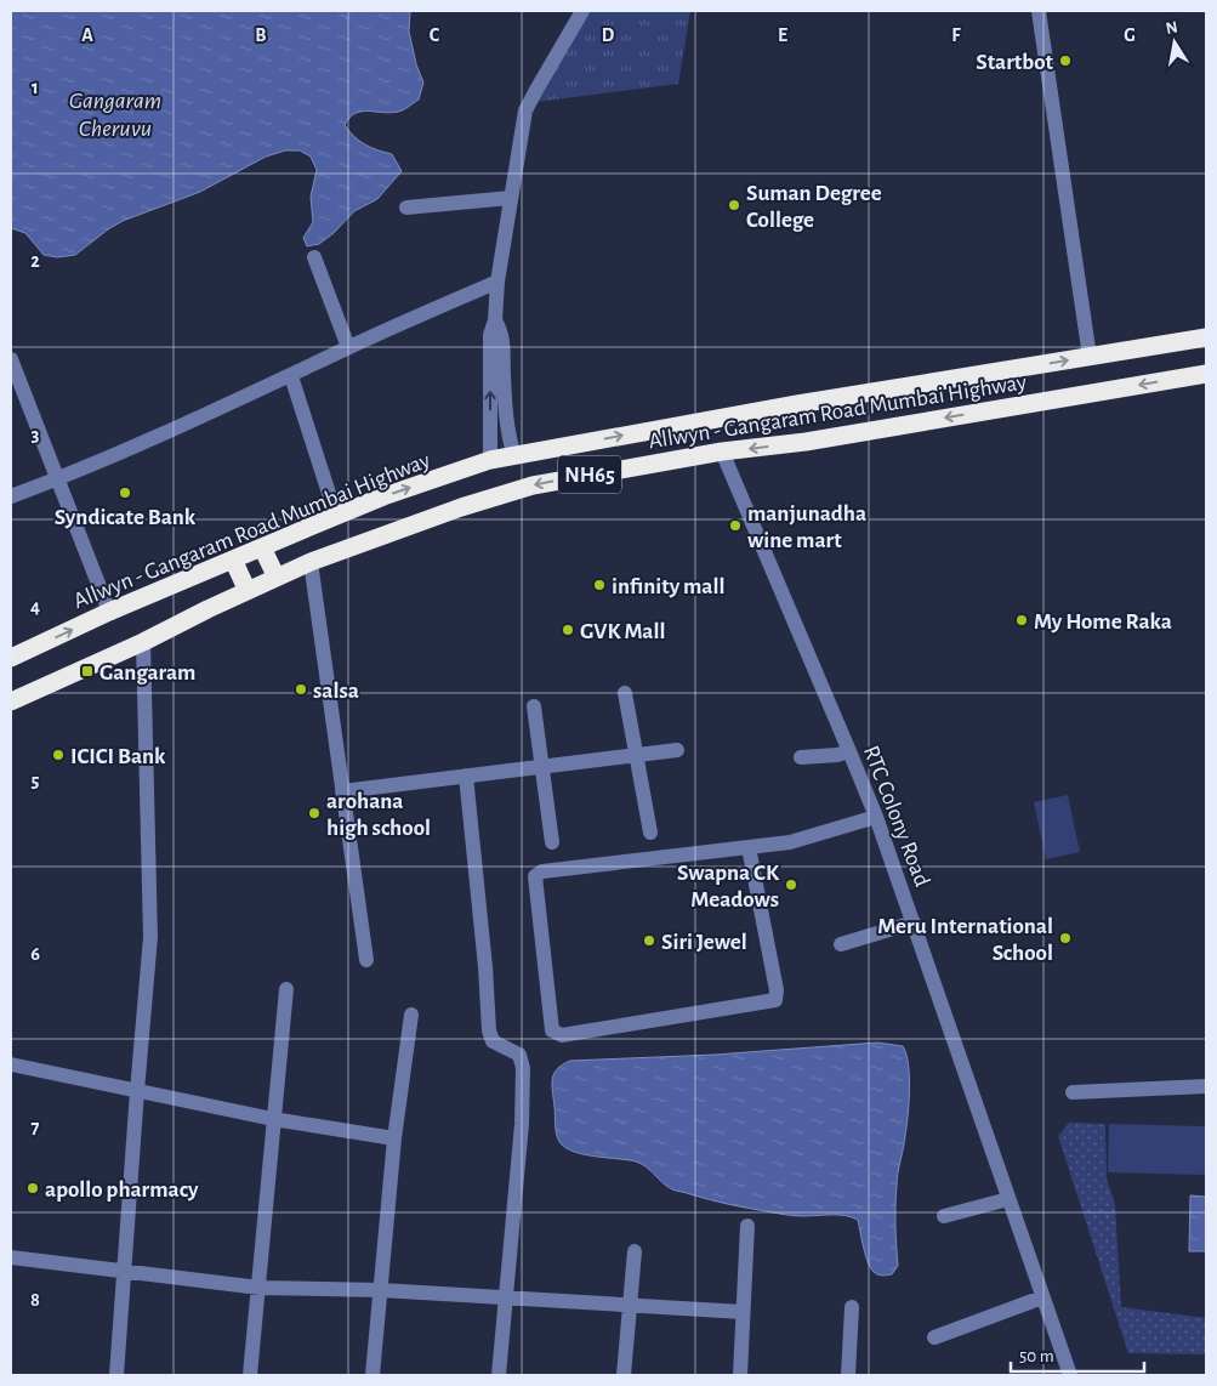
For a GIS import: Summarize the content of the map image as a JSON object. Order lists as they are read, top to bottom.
{
  "streets": {
    "highway": ["Allwyn - Gangaram Road Mumbai Highway", "NH65"],
    "street": ["RTC Colony Road"]
  },
  "crossings": [
    ["Allwyn - Gangaram Road Mumbai Highway", "RTC Colony Road"]
  ],
  "water": ["Gangaram Cheruvu"],
  "places": {
    "other": [
      "Startbot",
      "Suman Degree College",
      "Syndicate Bank",
      "manjunadha wine mart",
      "infinity mall",
      "My Home Raka",
      "GVK Mall",
      "salsa",
      "ICICI Bank",
      "arohana high school",
      "Swapna CK Meadows",
      "Meru International School",
      "Siri Jewel",
      "apollo pharmacy"
    ],
    "transit": ["Gangaram"]
  },
  "scale_bar": "50 m",
  "north": "top",
  "grid": {
    "columns": [
      "A",
      "B",
      "C",
      "D",
      "E",
      "F",
      "G"
    ],
    "rows": [
      "1",
      "2",
      "3",
      "4",
      "5",
      "6",
      "7",
      "8"
    ]
  }
}
